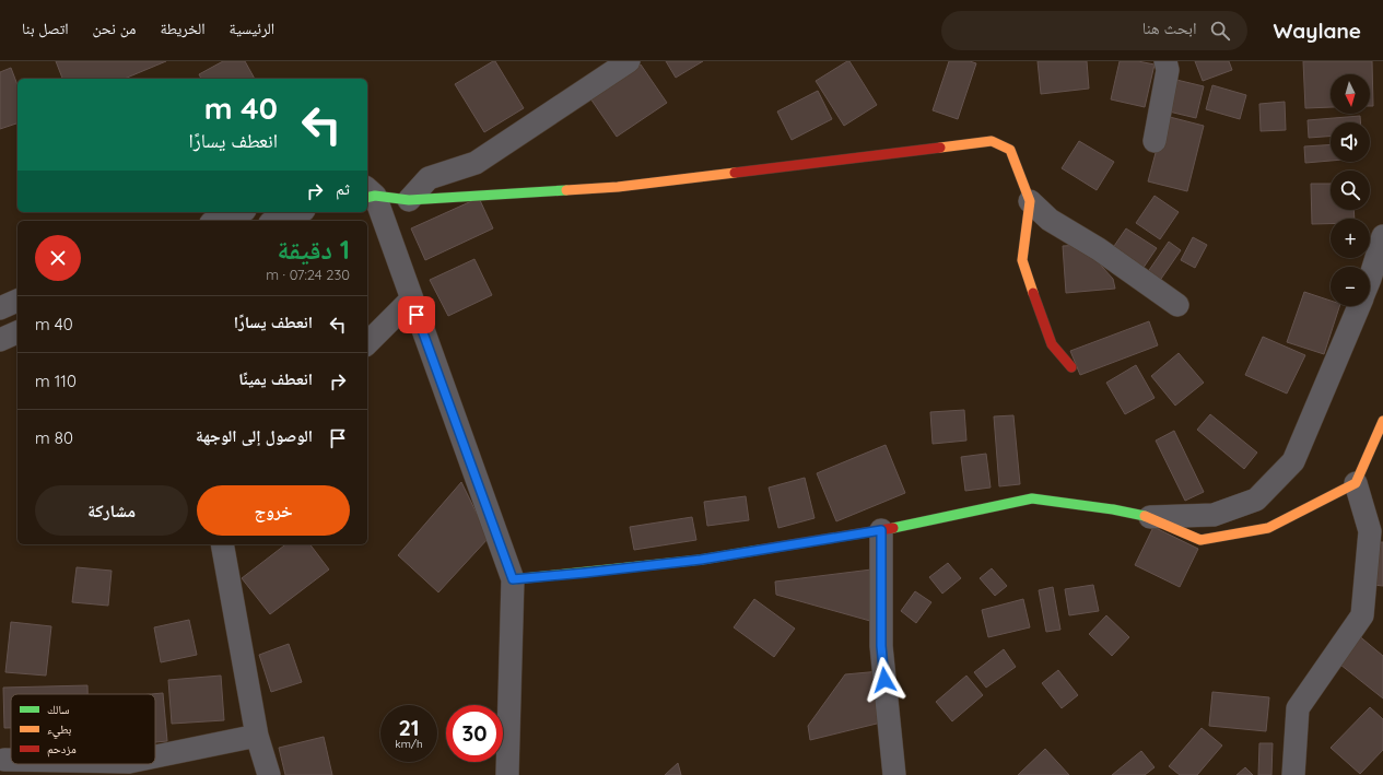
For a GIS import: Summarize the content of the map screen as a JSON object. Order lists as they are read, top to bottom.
{
  "legend": ["سالك", "بطيء", "مزدحم"],
  "north": "bottom",
  "page": {
    "header": "Waylane",
    "search": "ابحث هنا",
    "nav": [
      "الرئيسية",
      "الخريطة",
      "من نحن",
      "اتصل بنا"
    ],
    "map_buttons": ["+", "−"],
    "turn": ["40 m", "انعطف يسارًا"],
    "then": "ثم",
    "heading": ["1 دقيقة", "230 m · 07:24"],
    "list": [
      {
        "name": "انعطف يسارًا",
        "value": "40 m"
      },
      {
        "name": "انعطف يمينًا",
        "value": "110 m"
      },
      {
        "name": "الوصول إلى الوجهة",
        "value": "80 m"
      }
    ],
    "buttons": ["خروج", "مشاركة"],
    "speed": "21 km/h",
    "limit": "30"
  }
}
